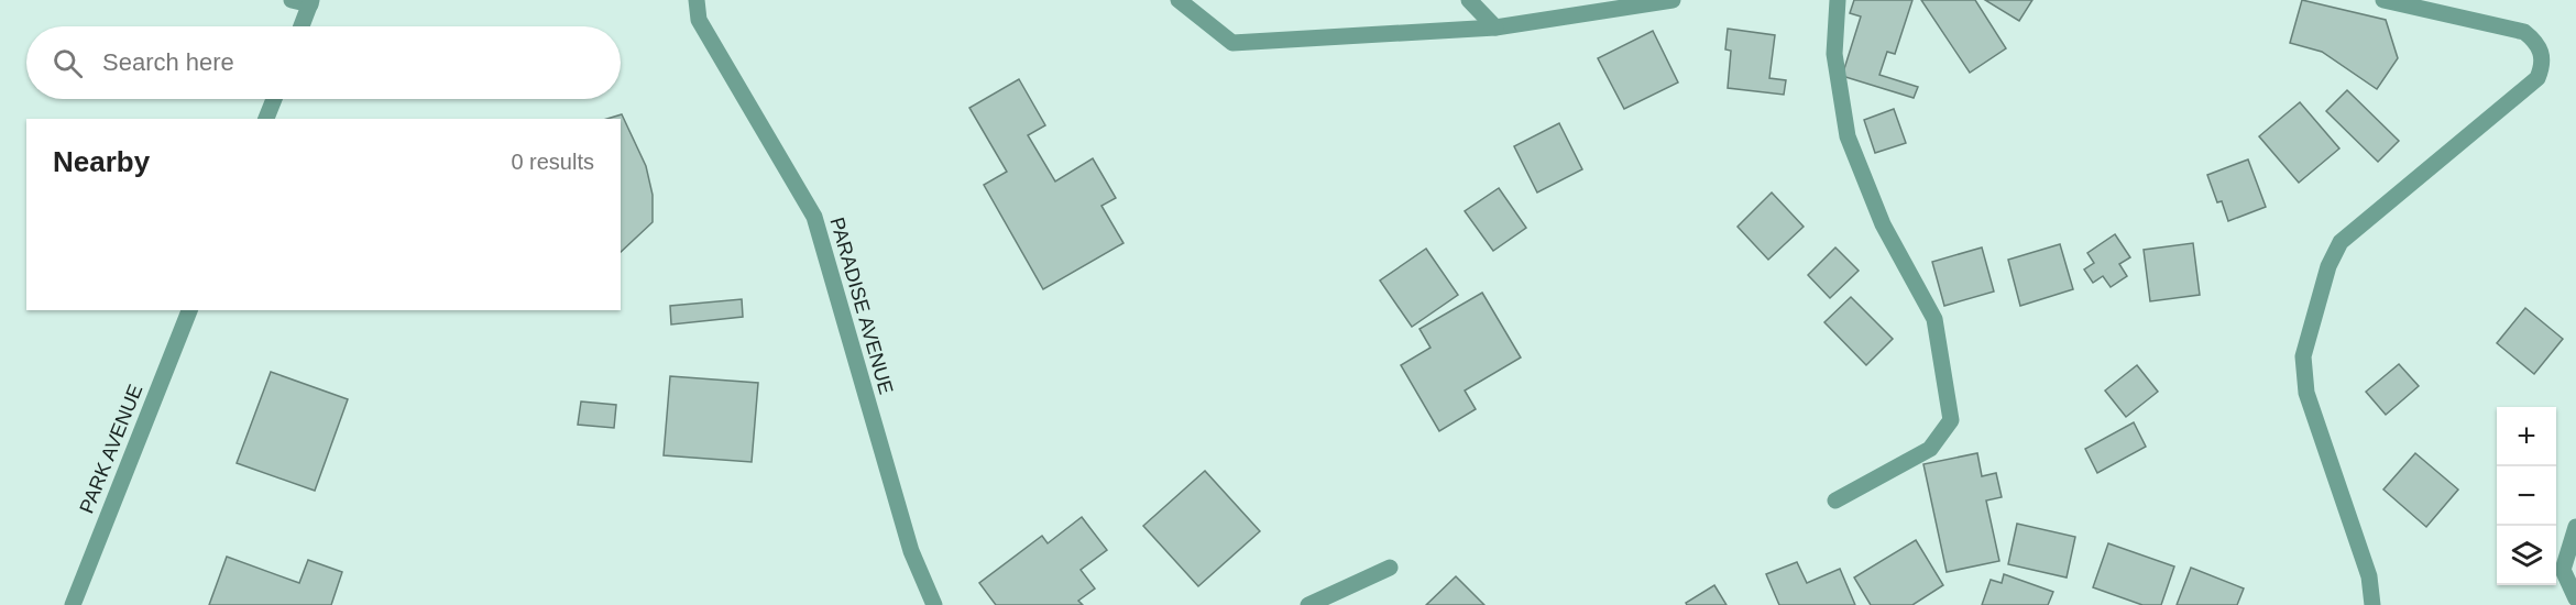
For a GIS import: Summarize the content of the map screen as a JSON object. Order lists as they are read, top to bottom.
{
  "streets": {
    "street": ["PARADISE AVENUE", "PARK AVENUE"]
  },
  "page": {
    "search": "Search here",
    "heading": ["Nearby", "0 results"],
    "map_buttons": ["+", "−"]
  }
}
